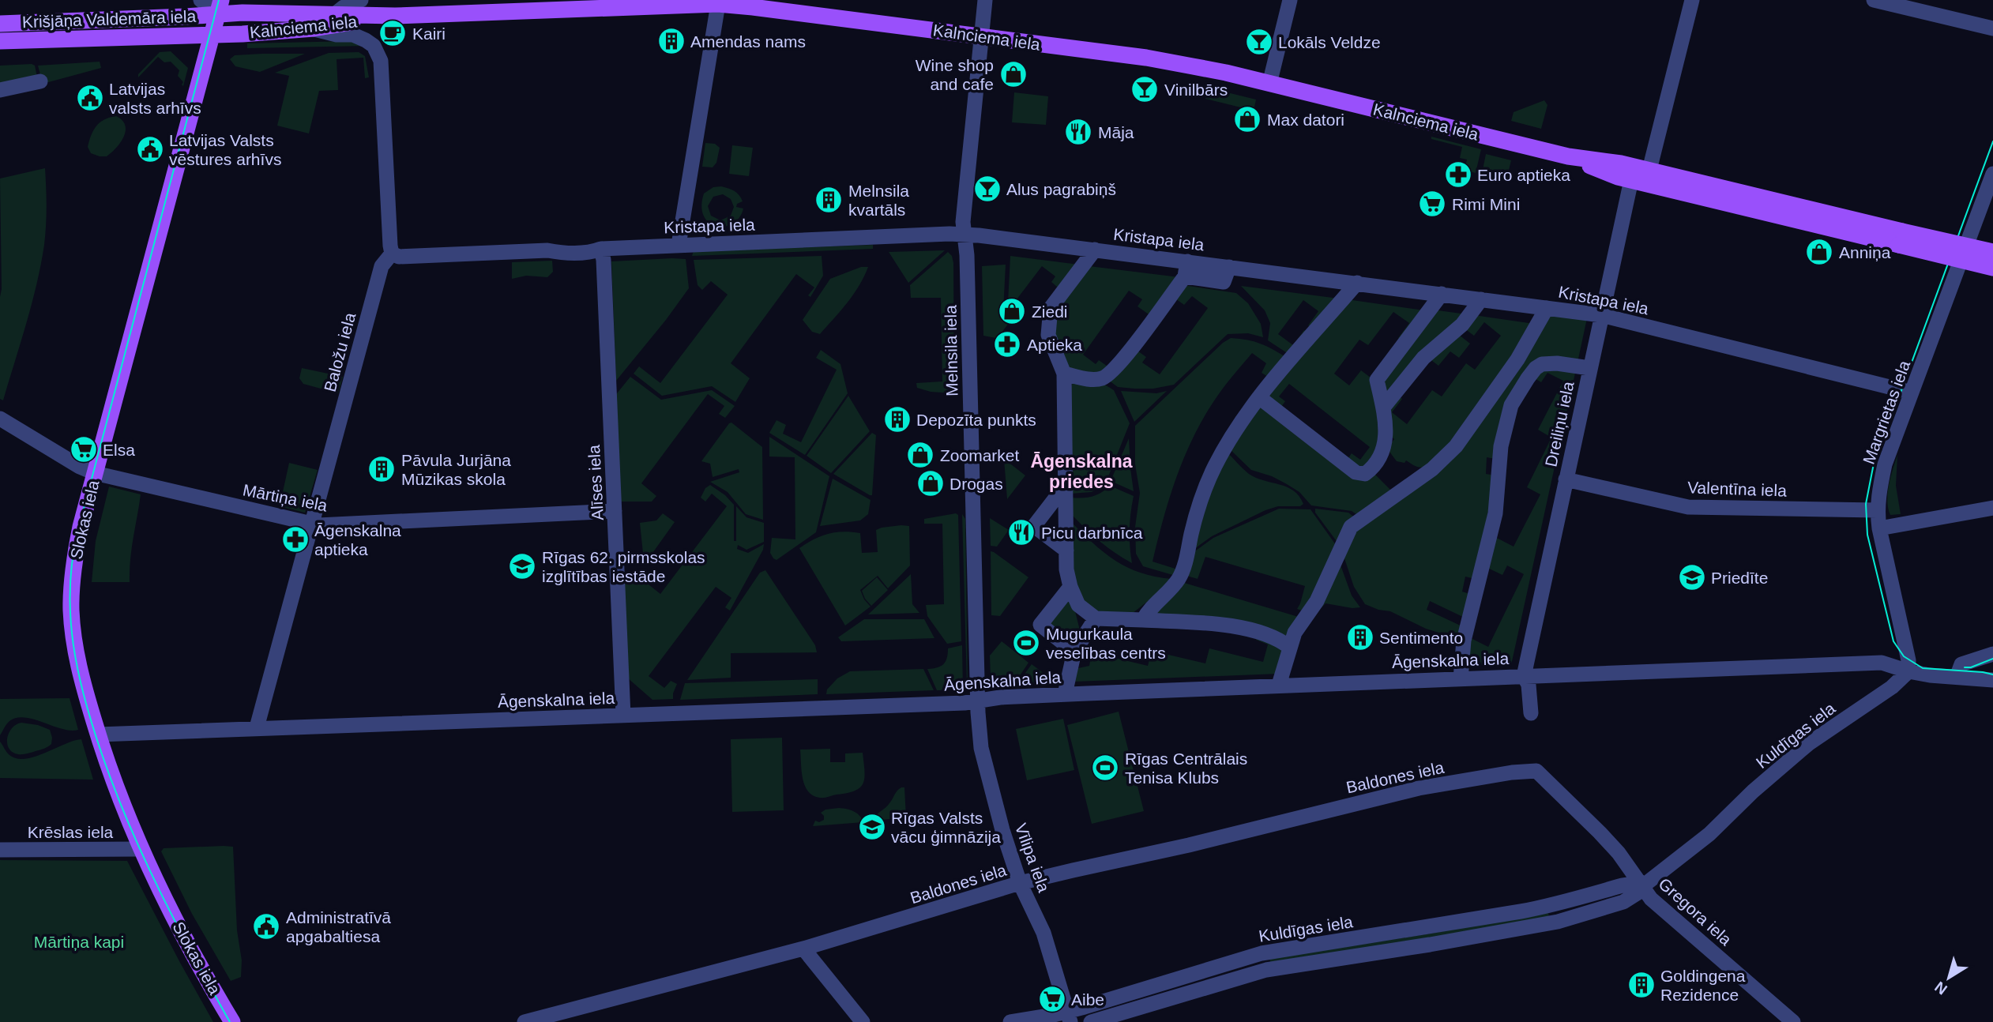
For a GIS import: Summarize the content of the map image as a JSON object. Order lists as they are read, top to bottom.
{
  "streets": {
    "main road": ["Krišjāņa Valdemāra iela", "Kalnciema iela", "Slokas iela"],
    "street": [
      "Kristapa iela",
      "Melnsila iela",
      "Baložu iela",
      "Margrietas iela",
      "Dreiliņu iela",
      "Alīses iela",
      "Valentīna iela",
      "Mārtiņa iela",
      "Āgenskalna iela",
      "Kuldīgas iela",
      "Baldones iela",
      "Krēslas iela",
      "Vīlipa iela",
      "Gregora iela"
    ]
  },
  "crossings": [
    ["Krišjāņa Valdemāra iela", "Kalnciema iela"],
    ["Krišjāņa Valdemāra iela", "Slokas iela"],
    ["Kalnciema iela", "Melnsila iela"],
    ["Kalnciema iela", "Dreiliņu iela"],
    ["Kalnciema iela", "Slokas iela"],
    ["Kristapa iela", "Melnsila iela"],
    ["Kristapa iela", "Baložu iela"],
    ["Kristapa iela", "Margrietas iela"],
    ["Kristapa iela", "Dreiliņu iela"],
    ["Kristapa iela", "Alīses iela"],
    ["Melnsila iela", "Āgenskalna iela"],
    ["Melnsila iela", "Vīlipa iela"],
    ["Baložu iela", "Mārtiņa iela"],
    ["Baložu iela", "Āgenskalna iela"],
    ["Margrietas iela", "Valentīna iela"],
    ["Margrietas iela", "Āgenskalna iela"],
    ["Margrietas iela", "Kuldīgas iela"],
    ["Dreiliņu iela", "Valentīna iela"],
    ["Dreiliņu iela", "Āgenskalna iela"],
    ["Alīses iela", "Mārtiņa iela"],
    ["Alīses iela", "Āgenskalna iela"],
    ["Mārtiņa iela", "Slokas iela"],
    ["Slokas iela", "Āgenskalna iela"],
    ["Slokas iela", "Krēslas iela"],
    ["Āgenskalna iela", "Kuldīgas iela"],
    ["Āgenskalna iela", "Vīlipa iela"],
    ["Kuldīgas iela", "Vīlipa iela"],
    ["Kuldīgas iela", "Gregora iela"],
    ["Baldones iela", "Vīlipa iela"],
    ["Baldones iela", "Gregora iela"]
  ],
  "districts": ["Āgenskalna priedes"],
  "parks": ["Mārtiņa kapi"],
  "places": {
    "cafe": ["Kairi"],
    "building": [
      "Amendas nams",
      "Melnsila kvartāls",
      "Depozīta punkts",
      "Pāvula Jurjāna Mūzikas skola",
      "Sentimento",
      "Goldingena Rezidence"
    ],
    "bar": ["Lokāls Veldze", "Vinilbārs", "Alus pagrabiņš"],
    "shop": [
      "Wine shop and cafe",
      "Max datori",
      "Anniņa",
      "Ziedi",
      "Zoomarket",
      "Drogas"
    ],
    "public building": ["Latvijas valsts arhīvs", "Latvijas Valsts vēstures arhīvs", "Administratīvā apgabaltiesa"],
    "restaurant": ["Māja", "Picu darbnīca"],
    "pharmacy": ["Euro aptieka", "Aptieka", "Āgenskalna aptieka"],
    "supermarket": ["Rimi Mini", "Elsa", "Aibe"],
    "school or university": ["Rīgas 62. pirmsskolas izglītības iestāde", "Priedīte", "Rīgas Valsts vācu ģimnāzija"],
    "sports": ["Mugurkaula veselības centrs", "Rīgas Centrālais Tenisa Klubs"]
  },
  "north": "bottom left"
}
